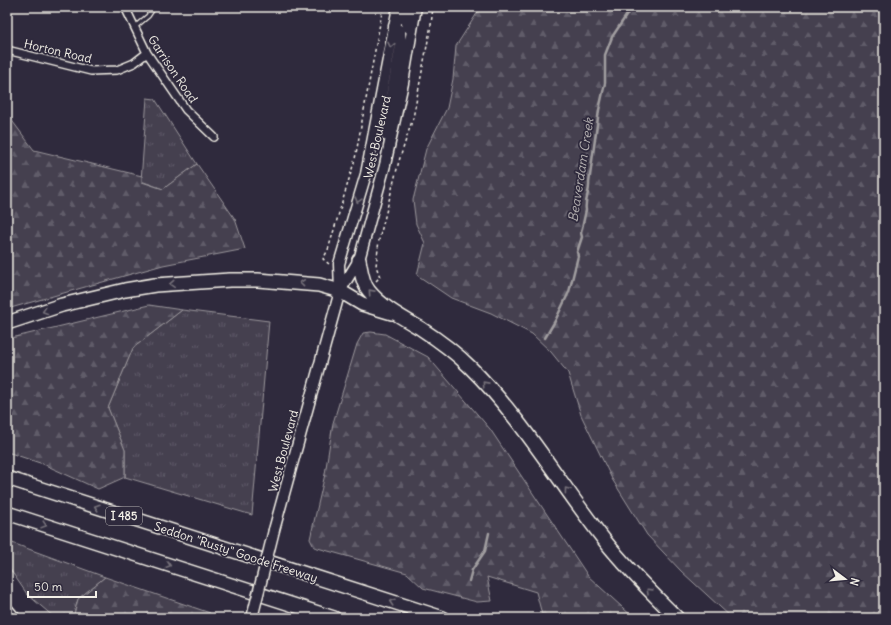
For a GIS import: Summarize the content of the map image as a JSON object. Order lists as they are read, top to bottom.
{
  "streets": {
    "highway": ["I 485", "Seddon \"Rusty\" Goode Freeway"],
    "street": ["Horton Road", "Garrison Road", "West Boulevard"]
  },
  "crossings": [
    ["Horton Road", "Garrison Road"]
  ],
  "water": ["Beaverdam Creek"],
  "scale_bar": "50 m",
  "north": "right"
}
